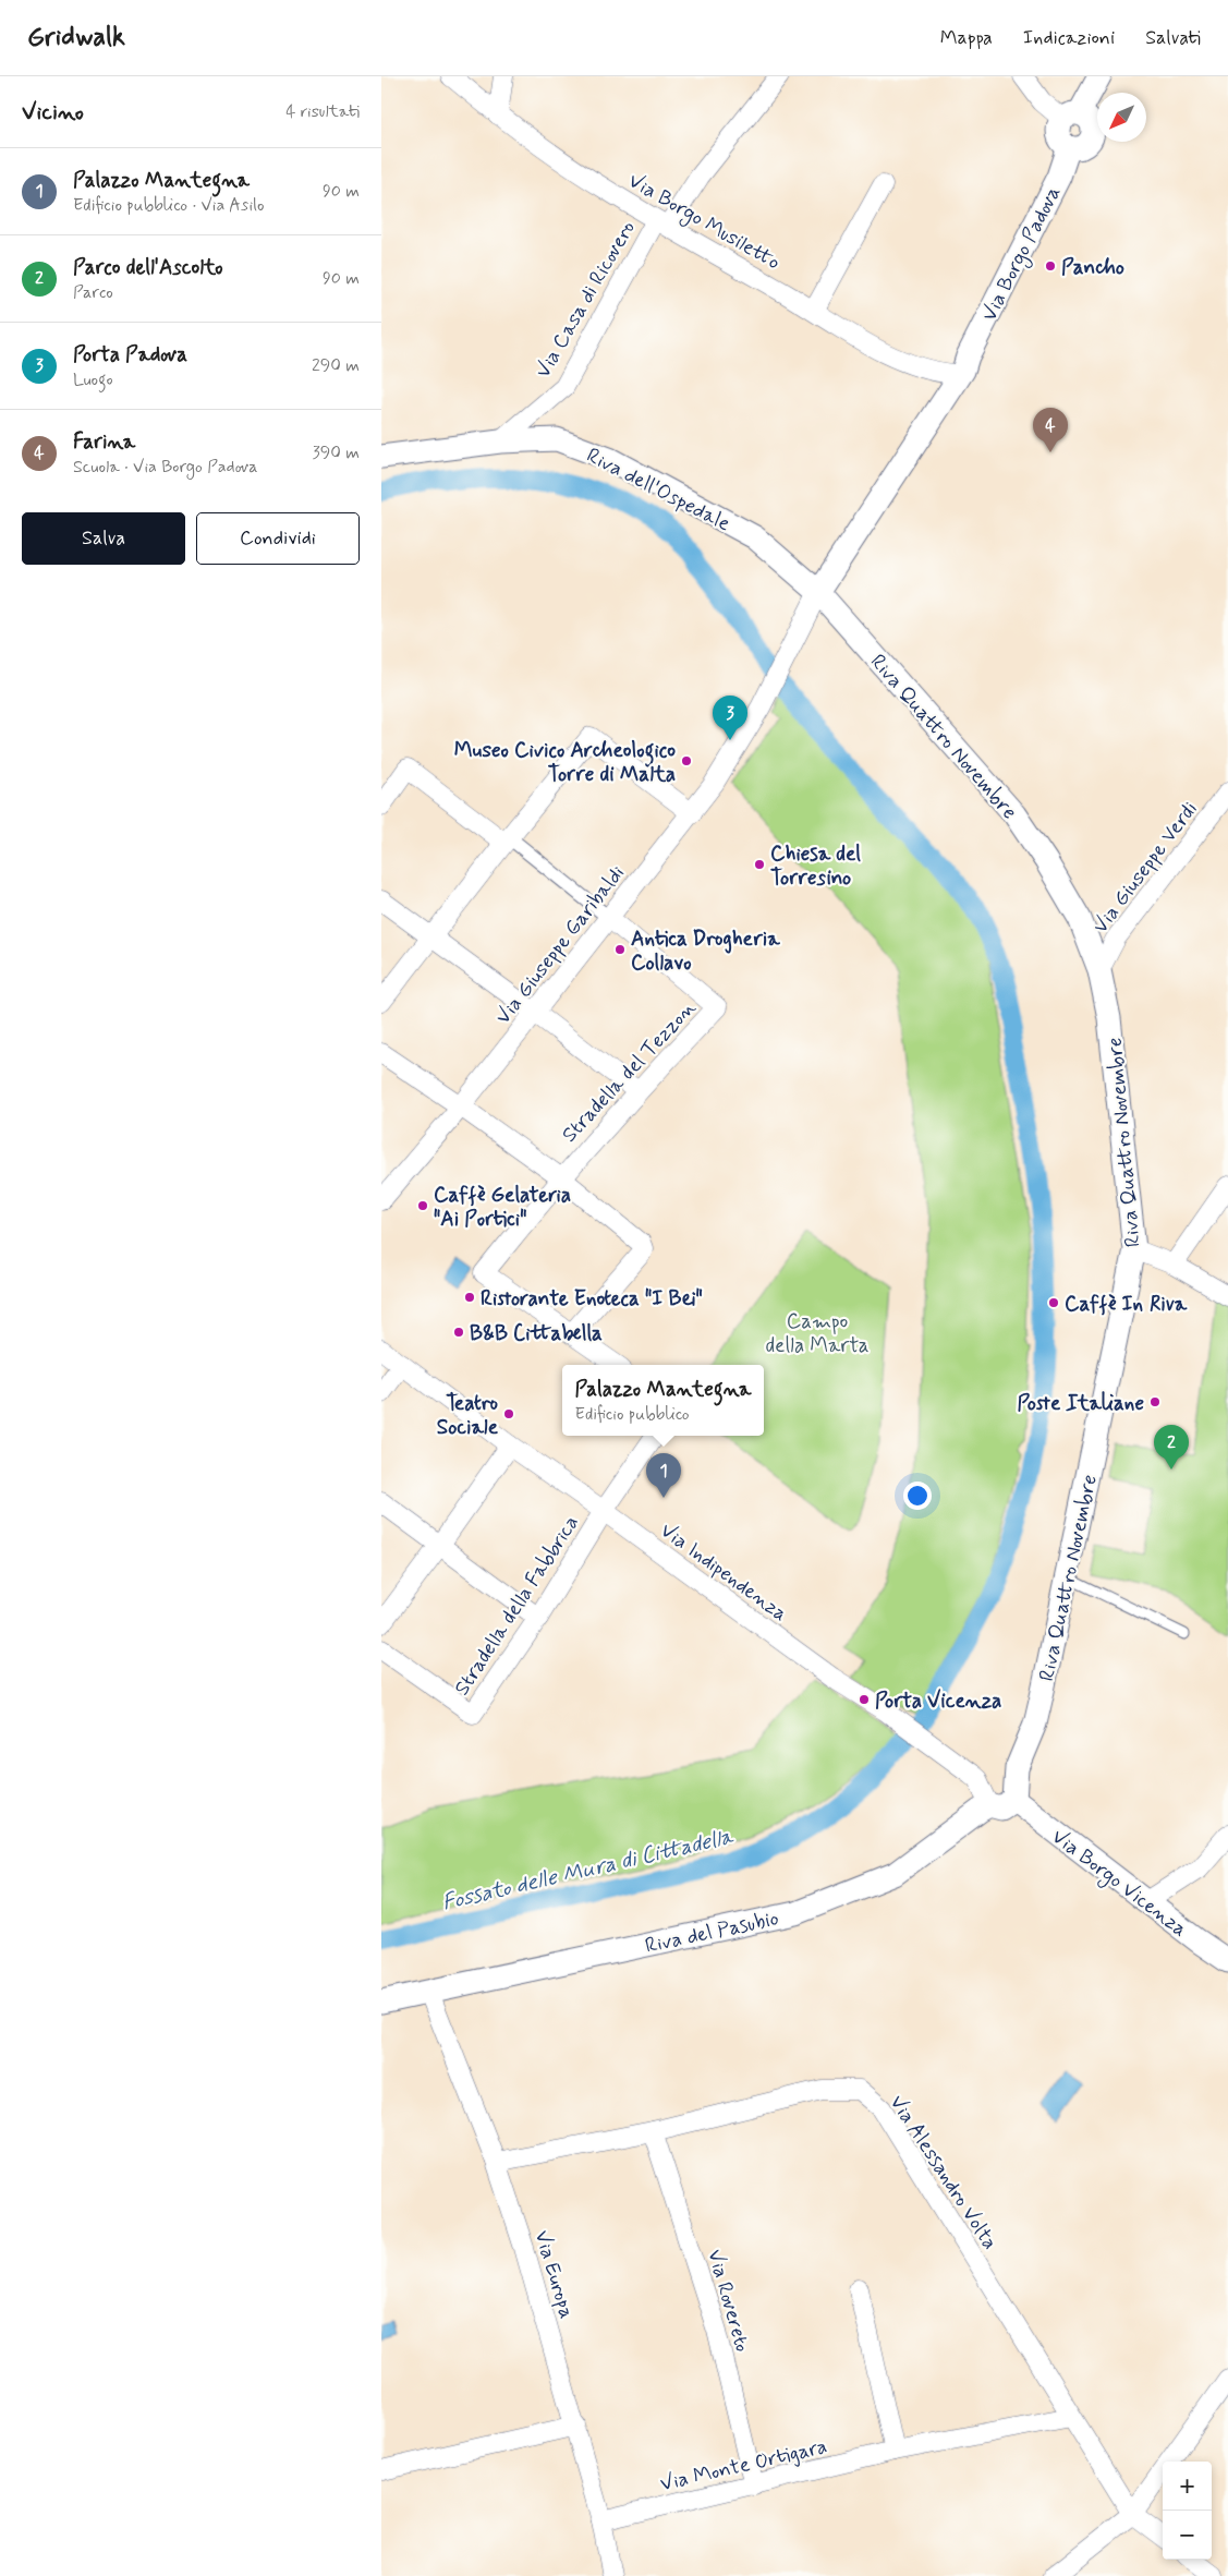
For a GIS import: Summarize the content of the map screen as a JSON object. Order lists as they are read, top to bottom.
{
  "streets": {
    "street": [
      "Via Borgo Musiletto",
      "Via Borgo Padova",
      "Via Casa di Ricovero",
      "Riva dell'Ospedale",
      "Riva Quattro Novembre",
      "Via Giuseppe Verdi",
      "Via Giuseppe Garibaldi",
      "Stradella del Tezzon",
      "Via Indipendenza",
      "Stradella della Fabbrica",
      "Via Borgo Vicenza",
      "Riva del Pasubio",
      "Via Alessandro Volta",
      "Via Europa",
      "Via Rovereto",
      "Via Monte Ortigara"
    ]
  },
  "crossings": [
    ["Via Borgo Musiletto", "Via Borgo Padova"],
    ["Via Borgo Musiletto", "Via Casa di Ricovero"],
    ["Via Borgo Padova", "Riva dell'Ospedale"],
    ["Via Borgo Padova", "Riva Quattro Novembre"],
    ["Via Borgo Padova", "Via Giuseppe Garibaldi"],
    ["Via Casa di Ricovero", "Riva dell'Ospedale"],
    ["Riva dell'Ospedale", "Riva Quattro Novembre"],
    ["Riva dell'Ospedale", "Via Giuseppe Garibaldi"],
    ["Riva Quattro Novembre", "Via Giuseppe Verdi"],
    ["Riva Quattro Novembre", "Via Giuseppe Garibaldi"],
    ["Riva Quattro Novembre", "Via Borgo Vicenza"],
    ["Riva Quattro Novembre", "Riva del Pasubio"],
    ["Via Giuseppe Garibaldi", "Stradella del Tezzon"],
    ["Via Indipendenza", "Stradella della Fabbrica"],
    ["Via Indipendenza", "Riva del Pasubio"],
    ["Via Borgo Vicenza", "Riva del Pasubio"],
    ["Riva del Pasubio", "Via Europa"],
    ["Via Alessandro Volta", "Via Europa"],
    ["Via Alessandro Volta", "Via Rovereto"],
    ["Via Alessandro Volta", "Via Monte Ortigara"],
    ["Via Europa", "Via Monte Ortigara"],
    ["Via Rovereto", "Via Monte Ortigara"]
  ],
  "water": ["Fossato delle Mura di Cittadella"],
  "parks": ["Campo della Marta"],
  "places": [
    "Pancho",
    "Museo Civico Archeologico Torre di Malta",
    "Chiesa del Torresino",
    "Antica Drogheria Collavo",
    "Caffè Gelateria \"Ai Portici\"",
    "Ristorante Enoteca \"I Bei\"",
    "Caffè In Riva",
    "B&B Cittabella",
    "Poste Italiane",
    "Teatro Sociale",
    "Porta Vicenza"
  ],
  "north": "bottom left",
  "page": {
    "header": "Gridwalk",
    "nav": ["Mappa", "Indicazioni", "Salvati"],
    "heading": ["Vicino", "4 risultati"],
    "list": [
      {
        "mark": "1",
        "name": "Palazzo Mantegna",
        "note": "Edificio pubblico · Via Asilo",
        "value": "90 m"
      },
      {
        "mark": "2",
        "name": "Parco dell'Ascolto",
        "note": "Parco",
        "value": "90 m"
      },
      {
        "mark": "3",
        "name": "Porta Padova",
        "note": "Luogo",
        "value": "290 m"
      },
      {
        "mark": "4",
        "name": "Farina",
        "note": "Scuola · Via Borgo Padova",
        "value": "390 m"
      }
    ],
    "pins": [
      "4",
      "3",
      "2",
      "1"
    ],
    "buttons": ["Salva", "Condividi"],
    "popup": ["Palazzo Mantegna", "Edificio pubblico"],
    "map_buttons": ["+", "−"]
  }
}
